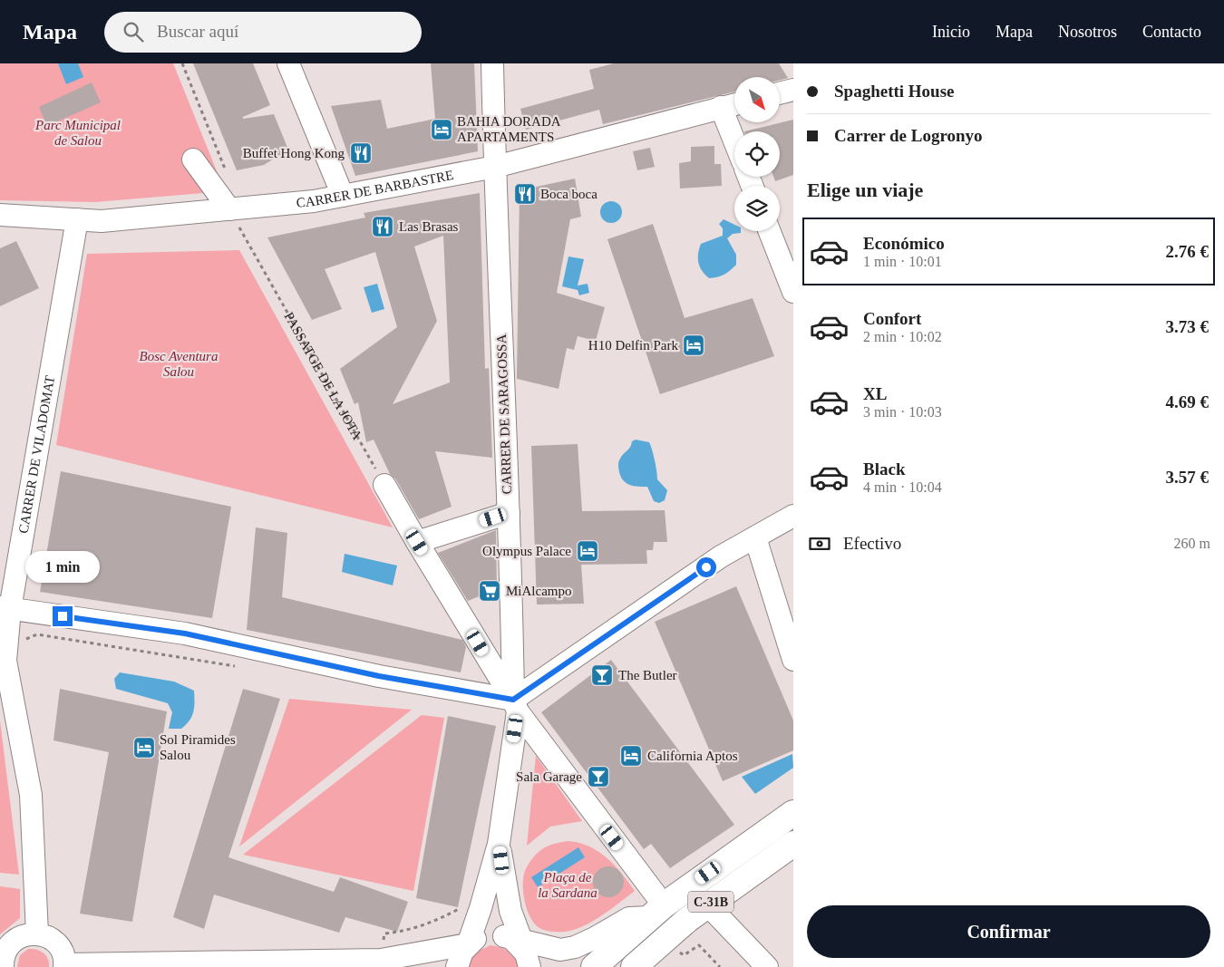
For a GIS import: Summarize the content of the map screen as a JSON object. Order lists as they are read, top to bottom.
{
  "streets": {
    "main road": ["C-31B"],
    "street": ["CARRER DE BARBASTRE", "CARRER DE SARAGOSSA", "CARRER DE VILADOMAT"],
    "path": ["PASSATGE DE LA JOTA"]
  },
  "crossings": [
    ["CARRER DE BARBASTRE", "PASSATGE DE LA JOTA"],
    ["CARRER DE BARBASTRE", "CARRER DE SARAGOSSA"],
    ["CARRER DE BARBASTRE", "CARRER DE VILADOMAT"]
  ],
  "parks": ["Parc Municipal de Salou", "Bosc Aventura Salou", "Plaça de la Sardana"],
  "places": {
    "hotel": [
      "BAHIA DORADA APARTAMENTS",
      "H10 Delfin Park",
      "Olympus Palace",
      "Sol Piramides Salou",
      "California Aptos"
    ],
    "restaurant": ["Buffet Hong Kong", "Boca boca", "Las Brasas"],
    "supermarket": ["MiAlcampo"],
    "bar": ["The Butler", "Sala Garage"]
  },
  "north": "bottom right",
  "page": {
    "header": "Mapa",
    "search": "Buscar aquí",
    "nav": [
      "Inicio",
      "Mapa",
      "Nosotros",
      "Contacto"
    ],
    "banner": ["Spaghetti House", "Carrer de Logronyo"],
    "heading": "Elige un viaje",
    "list": [
      {
        "name": "Económico",
        "note": "1 min · 10:01",
        "value": "2.76 €"
      },
      {
        "name": "Confort",
        "note": "2 min · 10:02",
        "value": "3.73 €"
      },
      {
        "name": "XL",
        "note": "3 min · 10:03",
        "value": "4.69 €"
      },
      {
        "name": "Black",
        "note": "4 min · 10:04",
        "value": "3.57 €"
      }
    ],
    "pay": ["Efectivo", "260 m"],
    "bubble": "1 min",
    "buttons": "Confirmar"
  }
}
